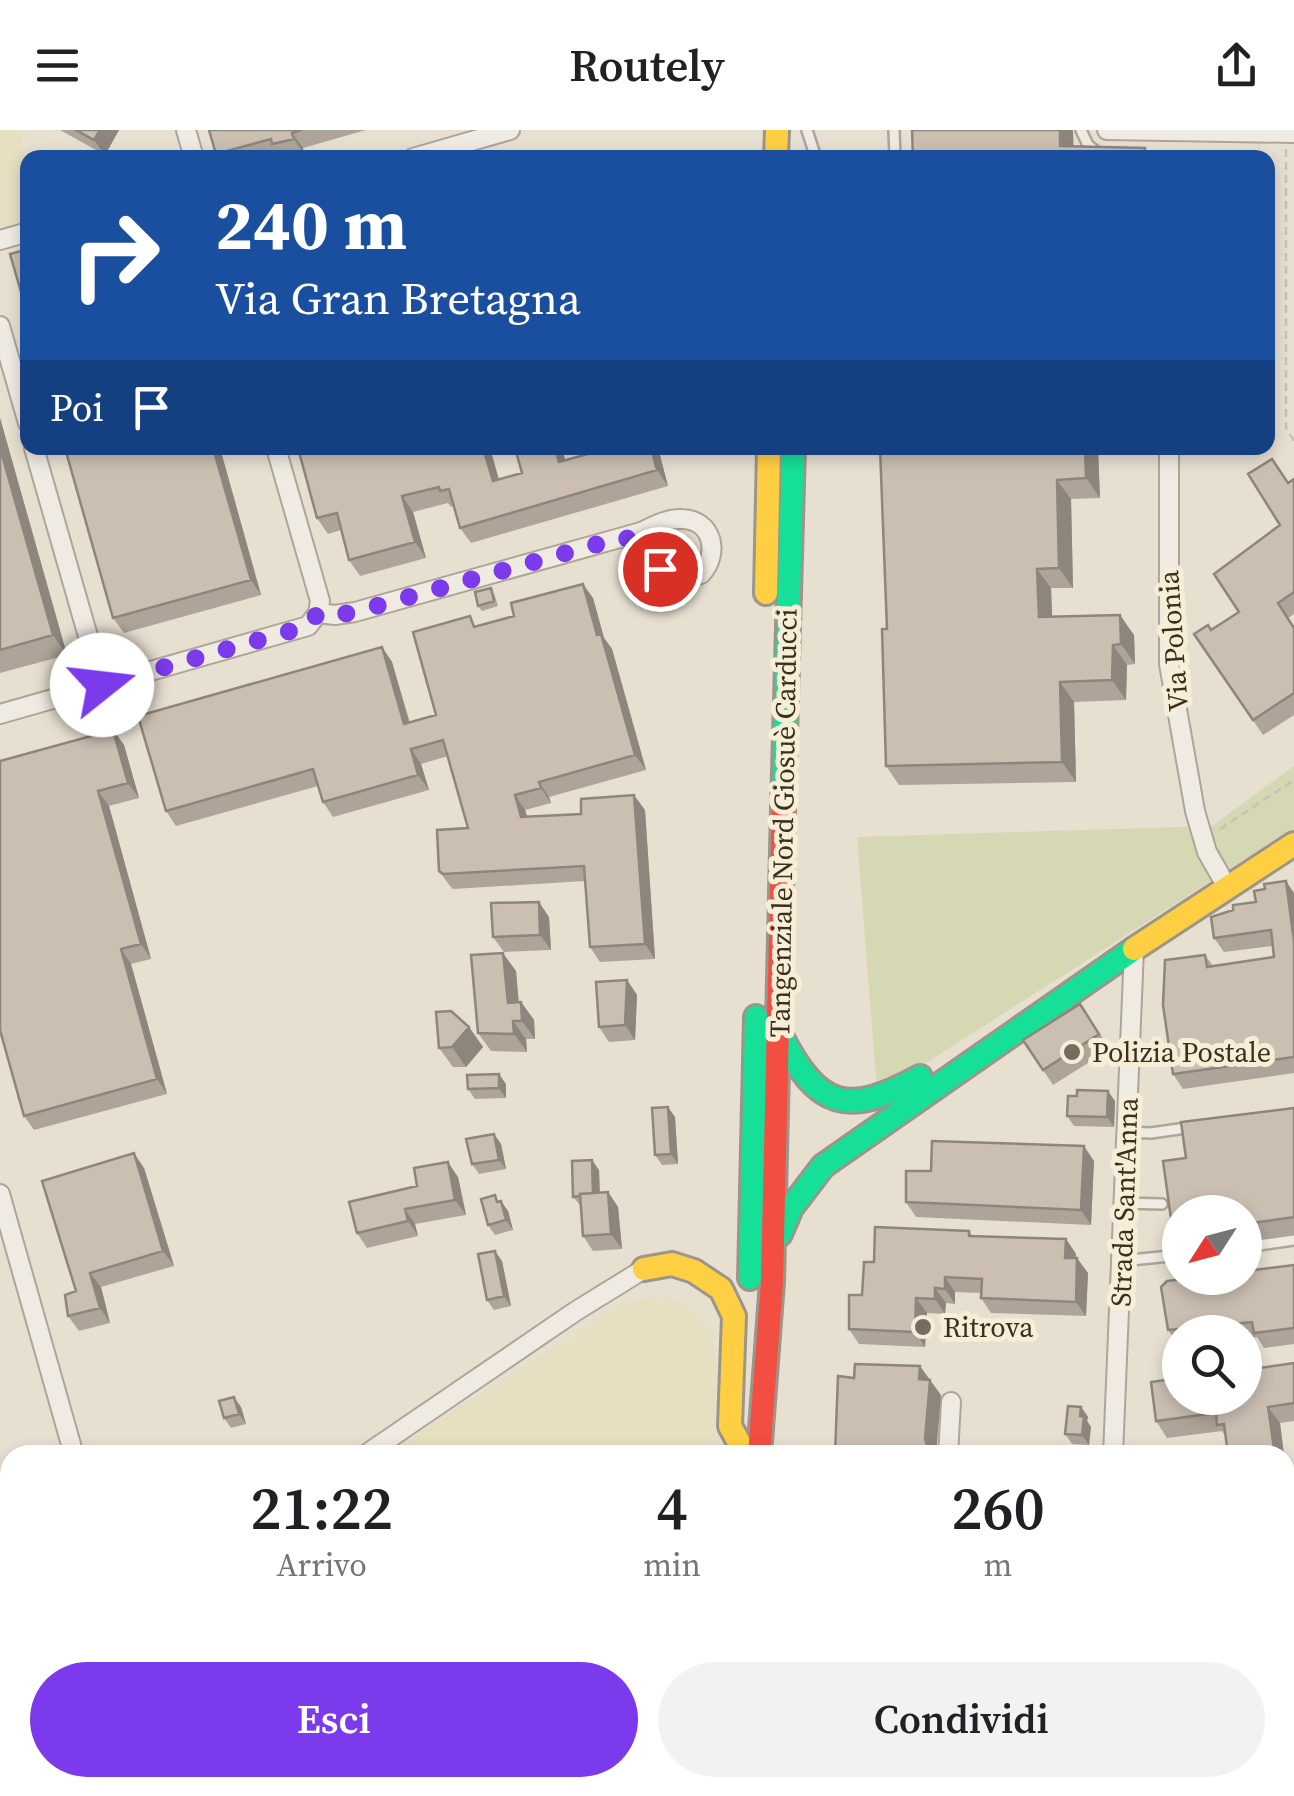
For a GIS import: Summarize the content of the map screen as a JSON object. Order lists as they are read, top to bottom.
{
  "streets": {
    "main road": ["Tangenziale Nord Giosuè Carducci"],
    "street": ["Via Polonia", "Strada Sant'Anna"]
  },
  "places": ["Polizia Postale", "Ritrova"],
  "north": "bottom left",
  "page": {
    "header": "Routely",
    "turn": ["240 m", "Via Gran Bretagna"],
    "then": "Poi",
    "eta": [
      "21:22",
      "Arrivo",
      "4",
      "min",
      "260",
      "m"
    ],
    "buttons": ["Esci", "Condividi"]
  }
}
